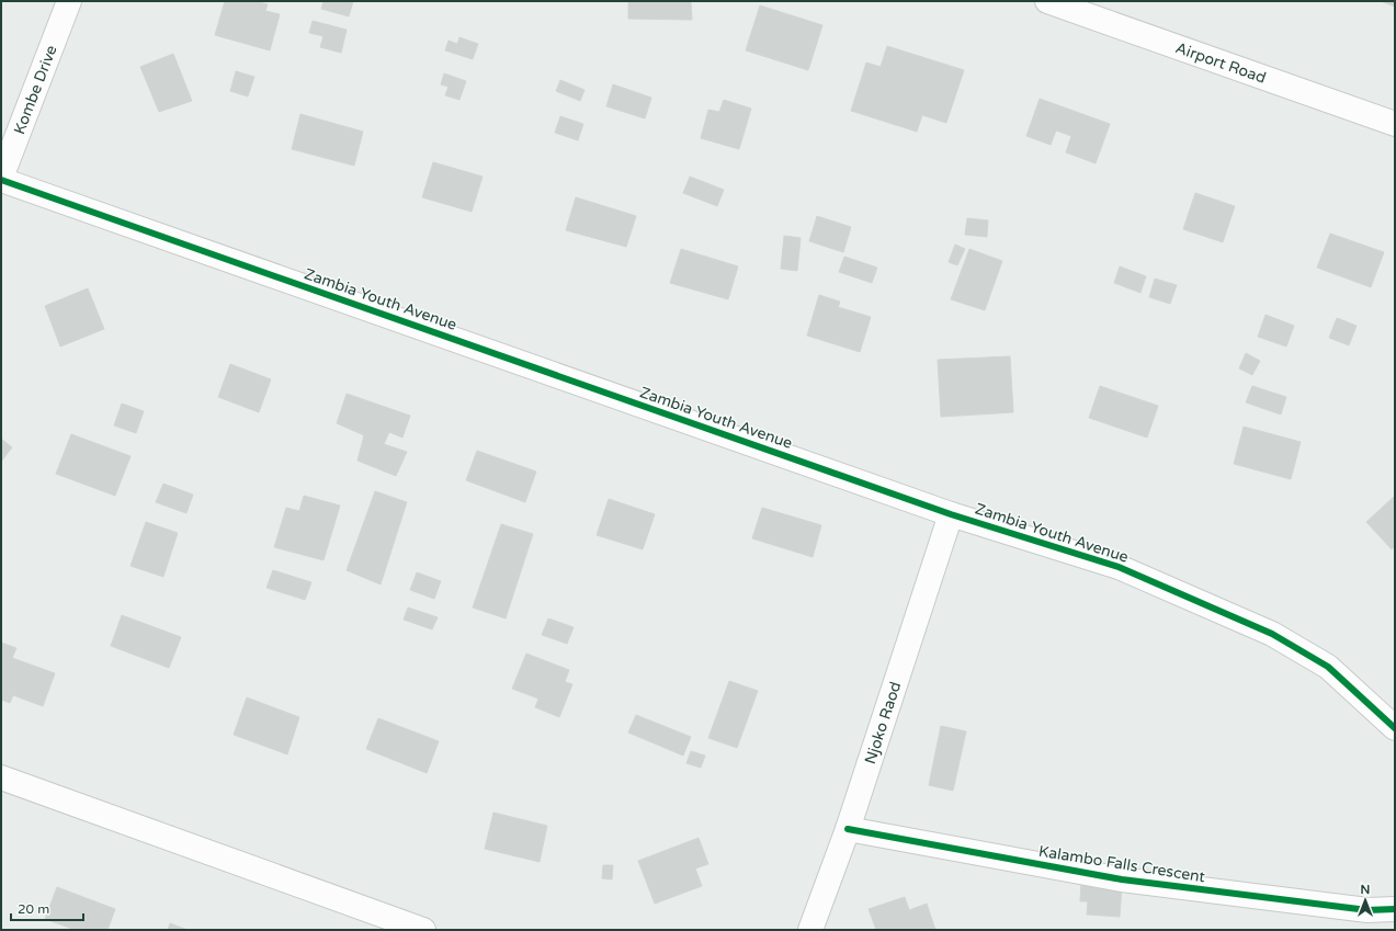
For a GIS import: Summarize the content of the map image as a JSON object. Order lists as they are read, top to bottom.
{
  "streets": {
    "street": [
      "Airport Road",
      "Kombe Drive",
      "Zambia Youth Avenue",
      "Njoko Raod",
      "Kalambo Falls Crescent"
    ]
  },
  "crossings": [
    ["Kombe Drive", "Zambia Youth Avenue"],
    ["Zambia Youth Avenue", "Njoko Raod"],
    ["Njoko Raod", "Kalambo Falls Crescent"]
  ],
  "scale_bar": "20 m",
  "north": "top"
}
